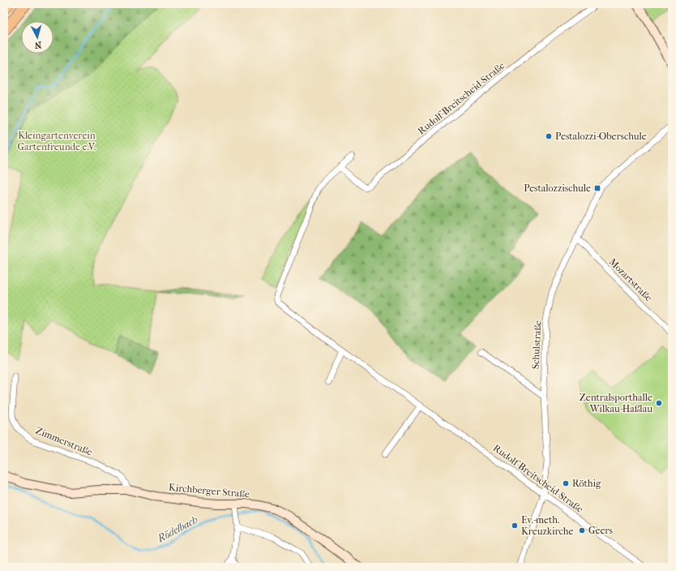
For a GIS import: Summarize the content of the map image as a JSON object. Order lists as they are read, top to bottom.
{
  "streets": {
    "main road": ["Kirchberger Straße"],
    "street": [
      "Rudolf-Breitscheid-Straße",
      "Mozartstraße",
      "Schulstraße",
      "Zimmerstraße"
    ]
  },
  "crossings": [
    ["Rudolf-Breitscheid-Straße", "Schulstraße"],
    ["Mozartstraße", "Schulstraße"],
    ["Zimmerstraße", "Kirchberger Straße"]
  ],
  "water": ["Rödelbach"],
  "parks": ["Kleingartenverein Gartenfreunde e.V."],
  "places": {
    "other": [
      "Pestalozzi-Oberschule",
      "Zentralsporthalle Wilkau-Haßlau",
      "Röthig",
      "Ev.-meth. Kreuzkirche",
      "Geers"
    ],
    "transit": ["Pestalozzischule"]
  },
  "north": "bottom"
}
